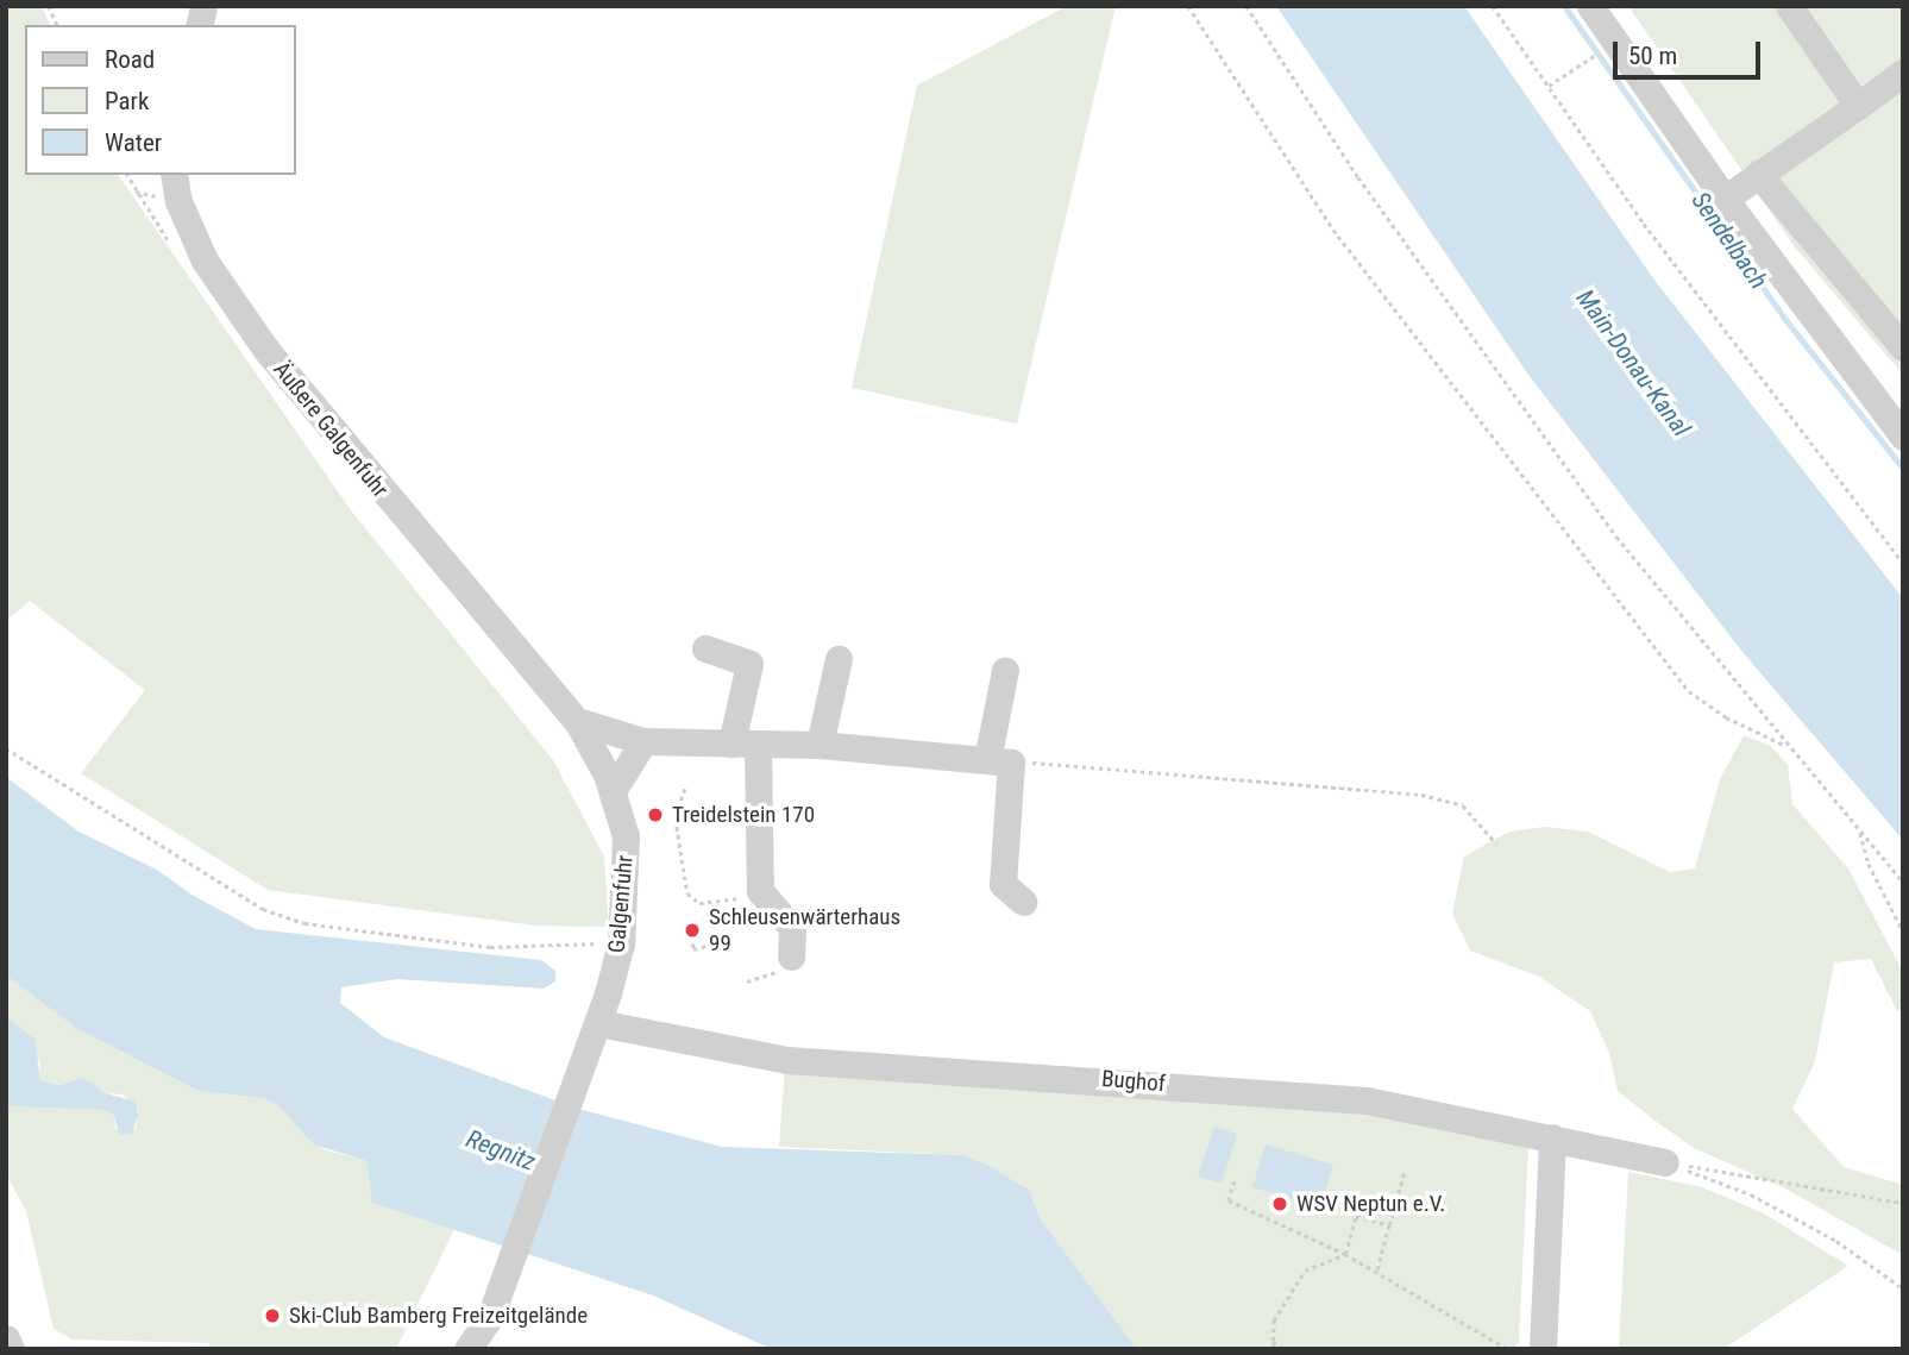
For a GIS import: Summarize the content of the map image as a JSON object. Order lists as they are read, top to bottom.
{
  "streets": {
    "street": ["Äußere Galgenfuhr", "Galgenfuhr", "Bughof"]
  },
  "crossings": [
    ["Äußere Galgenfuhr", "Galgenfuhr"],
    ["Galgenfuhr", "Bughof"]
  ],
  "water": ["Sendelbach", "Main-Donau-Kanal", "Regnitz"],
  "places": [
    "Treidelstein 170",
    "Schleusenwärterhaus 99",
    "WSV Neptun e.V.",
    "Ski-Club Bamberg Freizeitgelände"
  ],
  "legend": ["Road", "Park", "Water"],
  "scale_bar": "50 m"
}
